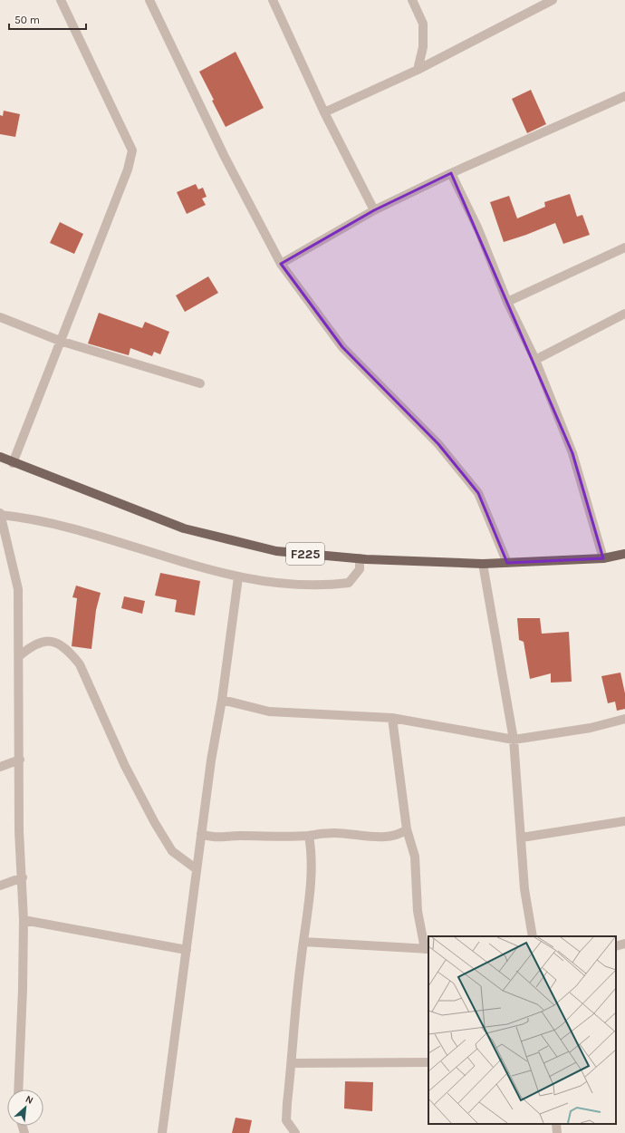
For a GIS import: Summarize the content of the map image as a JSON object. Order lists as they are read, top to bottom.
{
  "streets": {
    "main road": ["F225"]
  },
  "scale_bar": "50 m",
  "north": "top right"
}
